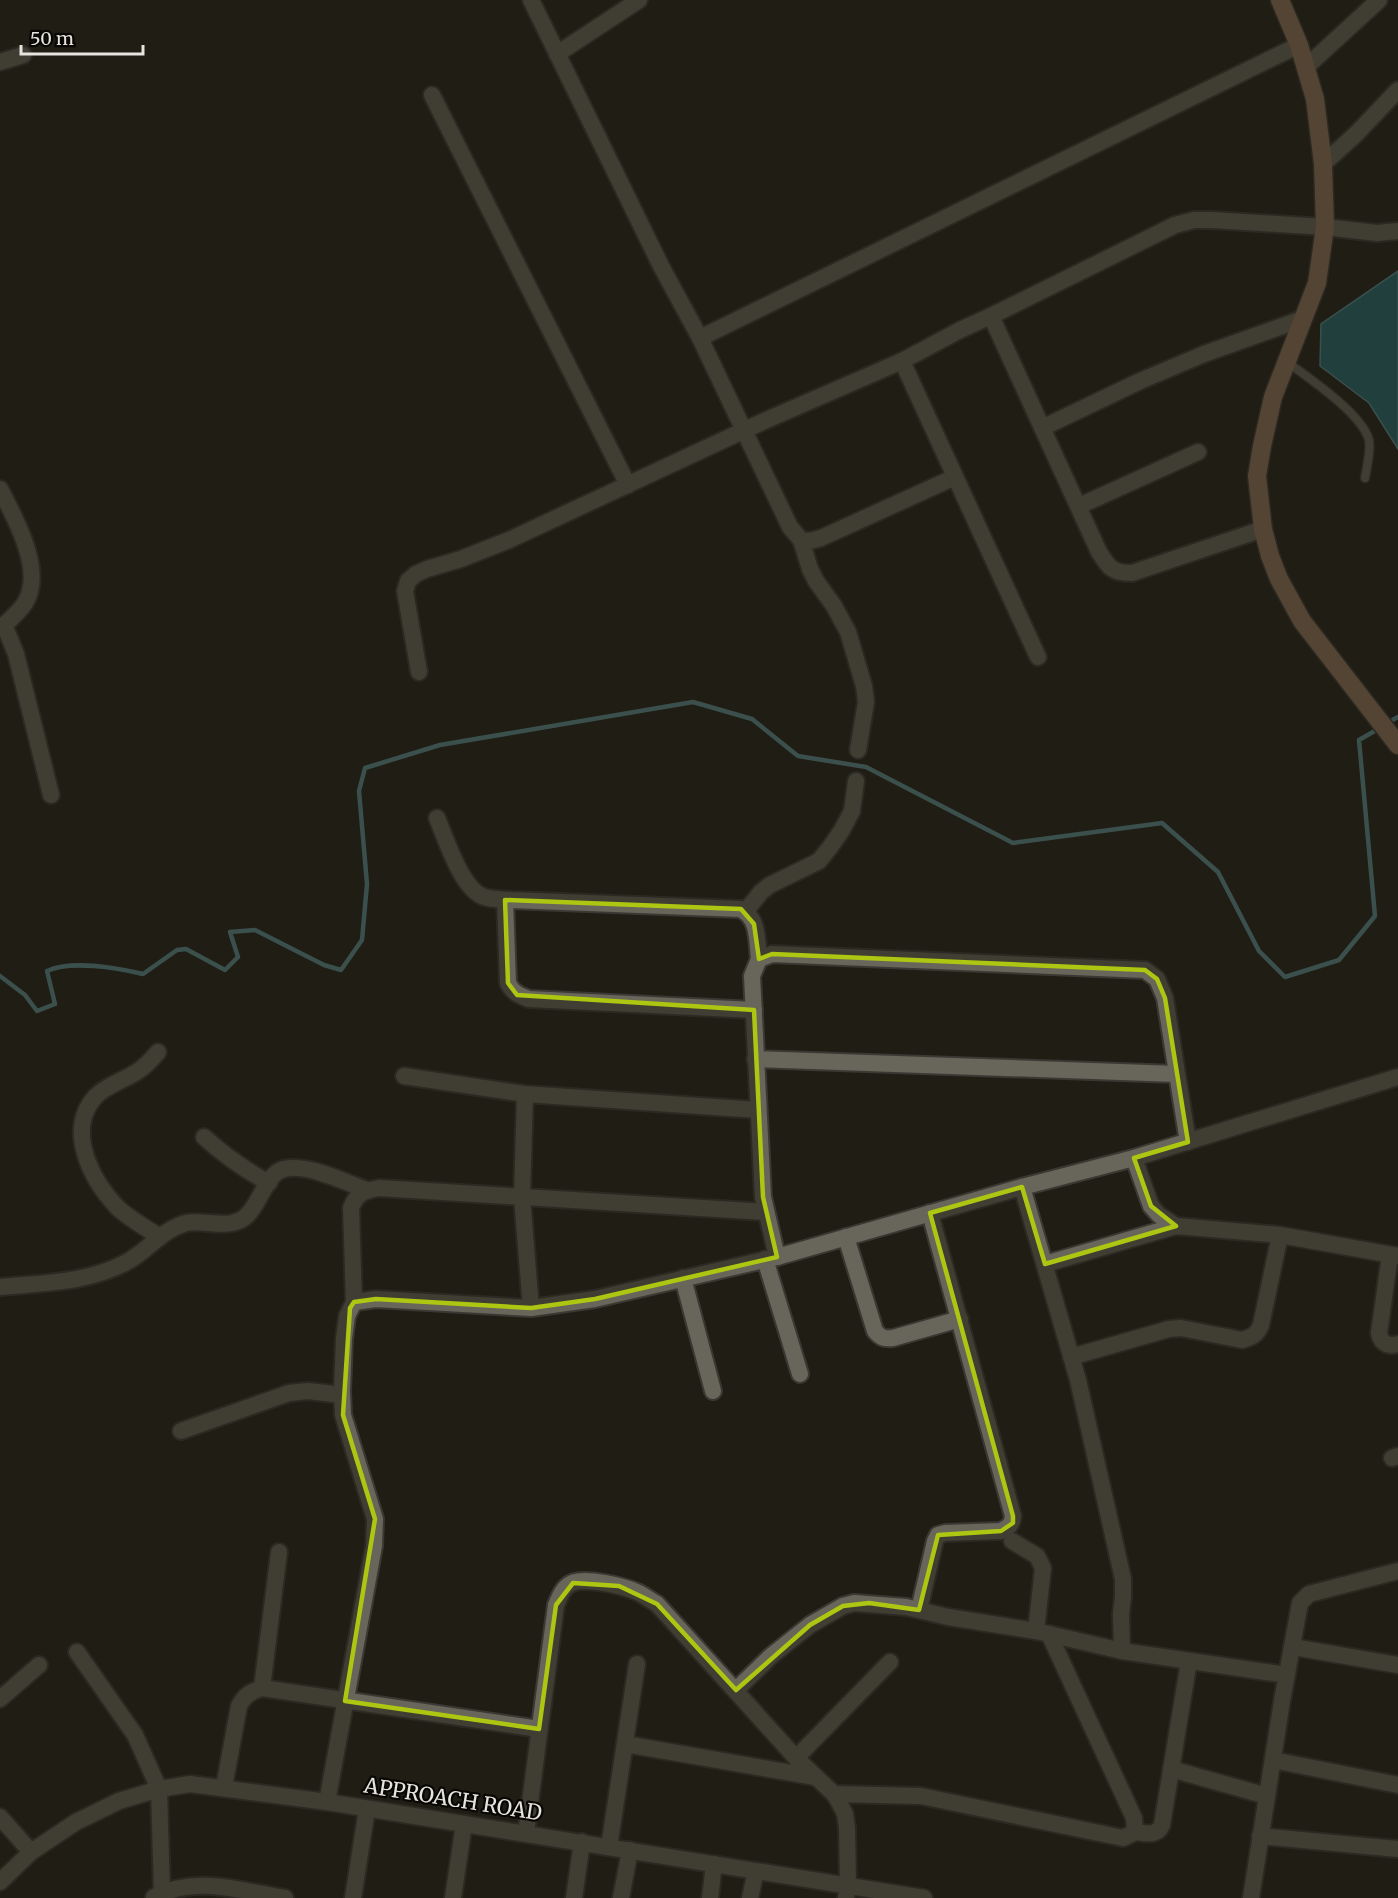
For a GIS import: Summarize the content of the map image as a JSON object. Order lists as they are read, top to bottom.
{
  "streets": {
    "street": ["APPROACH ROAD"]
  },
  "scale_bar": "50 m"
}
